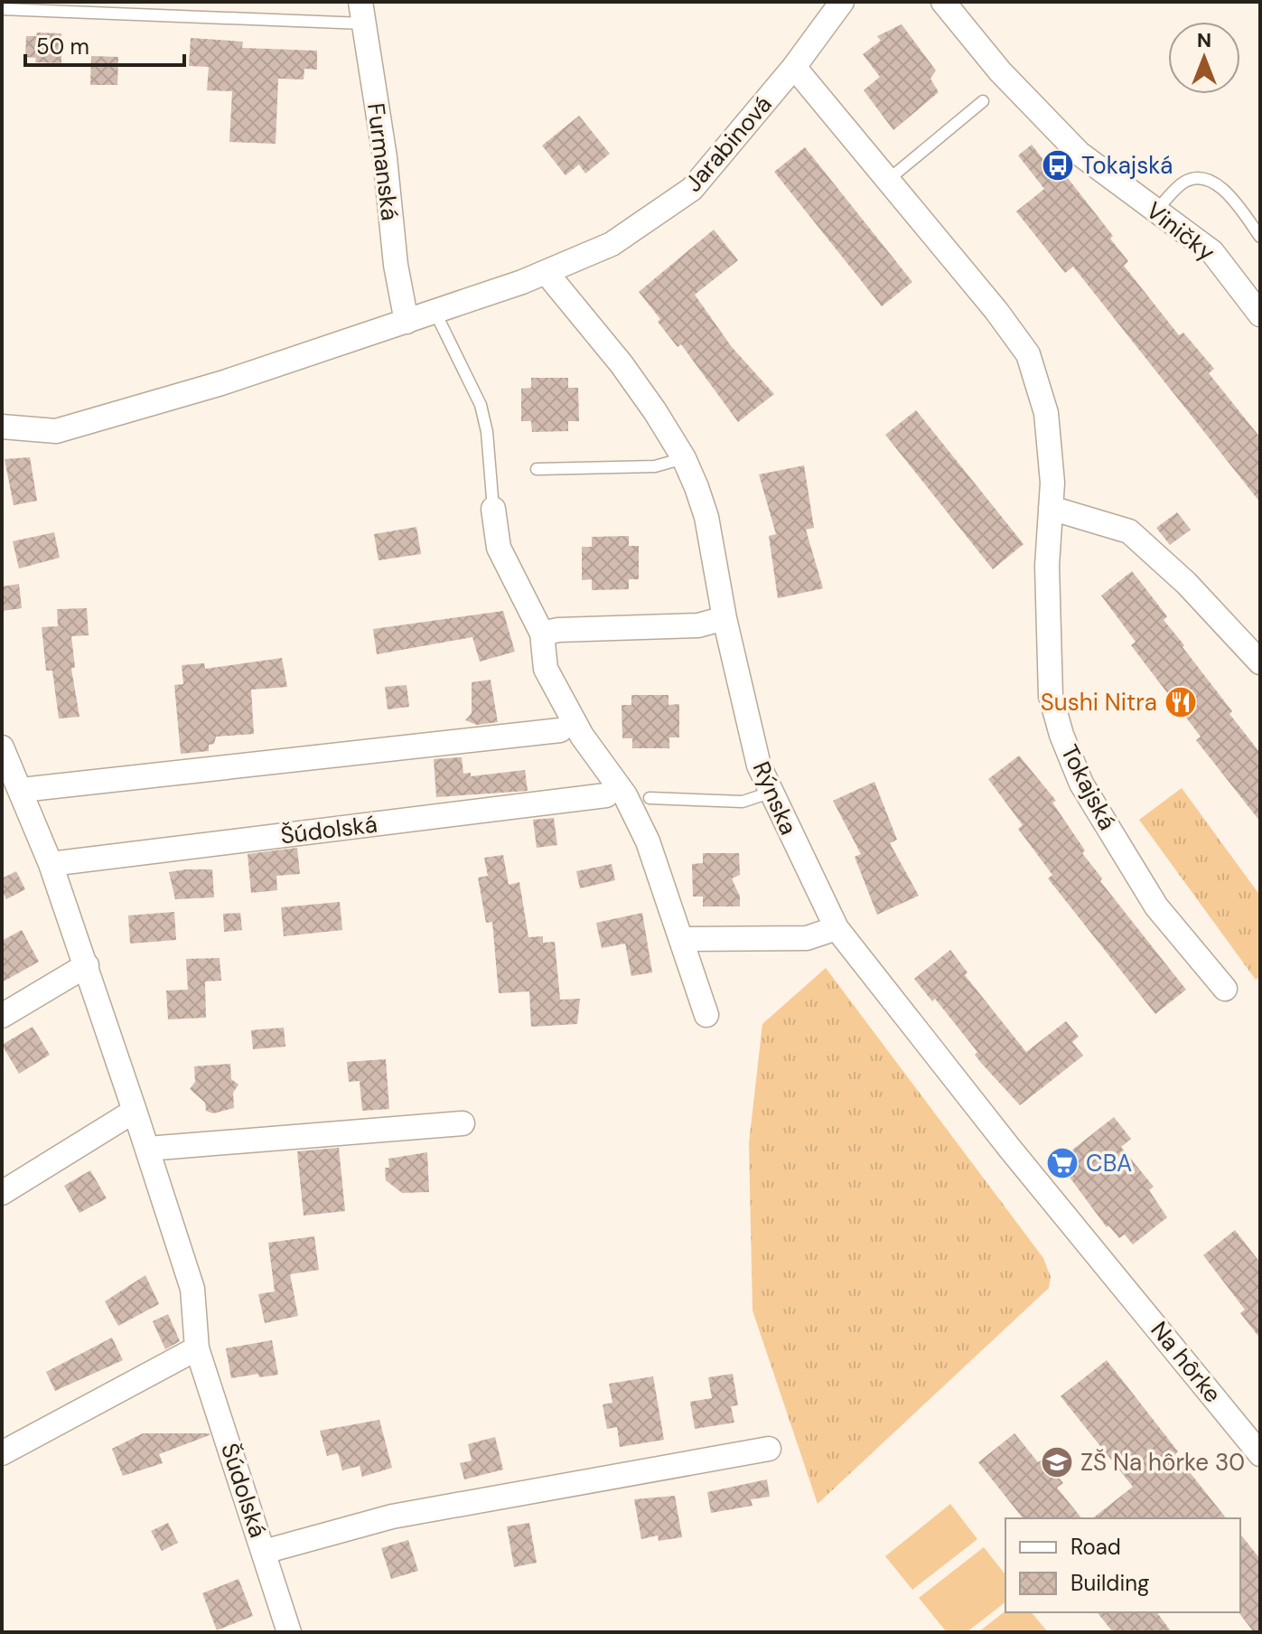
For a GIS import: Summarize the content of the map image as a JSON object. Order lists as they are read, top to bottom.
{
  "streets": {
    "street": [
      "Jarabinová",
      "Furmanská",
      "Viničky",
      "Tokajská",
      "Rýnska",
      "Šúdolská",
      "Na hôrke"
    ]
  },
  "crossings": [
    ["Jarabinová", "Furmanská"],
    ["Jarabinová", "Tokajská"],
    ["Jarabinová", "Rýnska"],
    ["Rýnska", "Na hôrke"]
  ],
  "places": {
    "bus stop": ["Tokajská"],
    "restaurant": ["Sushi Nitra"],
    "supermarket": ["CBA"],
    "school or university": ["ZŠ Na hôrke 30"]
  },
  "legend": ["Road", "Building"],
  "scale_bar": "50 m",
  "north": "top"
}
